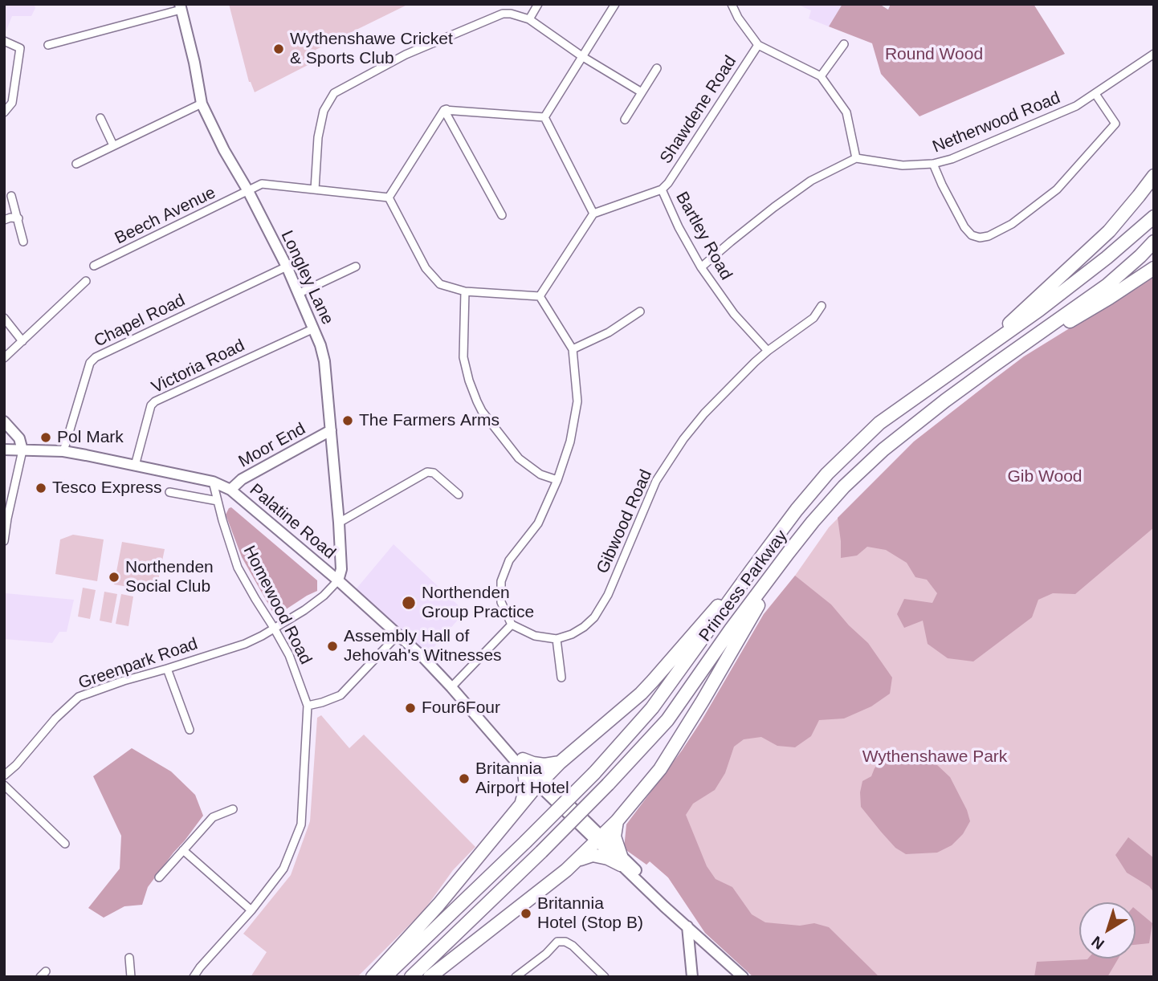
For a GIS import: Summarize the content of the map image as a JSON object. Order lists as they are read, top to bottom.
{
  "streets": {
    "highway": ["Princess Parkway"],
    "main road": ["Longley Lane", "Moor End", "Palatine Road"],
    "street": [
      "Shawdene Road",
      "Netherwood Road",
      "Beech Avenue",
      "Bartley Road",
      "Chapel Road",
      "Victoria Road",
      "Gibwood Road",
      "Homewood Road",
      "Greenpark Road"
    ]
  },
  "crossings": [
    ["Shawdene Road", "Bartley Road"],
    ["Beech Avenue", "Bartley Road"],
    ["Beech Avenue", "Longley Lane"],
    ["Bartley Road", "Gibwood Road"],
    ["Longley Lane", "Chapel Road"],
    ["Longley Lane", "Victoria Road"],
    ["Longley Lane", "Moor End"],
    ["Longley Lane", "Palatine Road"],
    ["Longley Lane", "Greenpark Road"],
    ["Chapel Road", "Palatine Road"],
    ["Victoria Road", "Palatine Road"],
    ["Moor End", "Palatine Road"],
    ["Palatine Road", "Homewood Road"],
    ["Palatine Road", "Greenpark Road"],
    ["Homewood Road", "Greenpark Road"]
  ],
  "parks": ["Round Wood", "Gib Wood", "Wythenshawe Park"],
  "places": [
    "Wythenshawe Cricket & Sports Club",
    "The Farmers Arms",
    "Pol Mark",
    "Tesco Express",
    "Northenden Social Club",
    "Northenden Group Practice",
    "Assembly Hall of Jehovah's Witnesses",
    "Four6Four",
    "Britannia Airport Hotel",
    "Britannia Hotel (Stop B)"
  ],
  "north": "bottom left"
}
